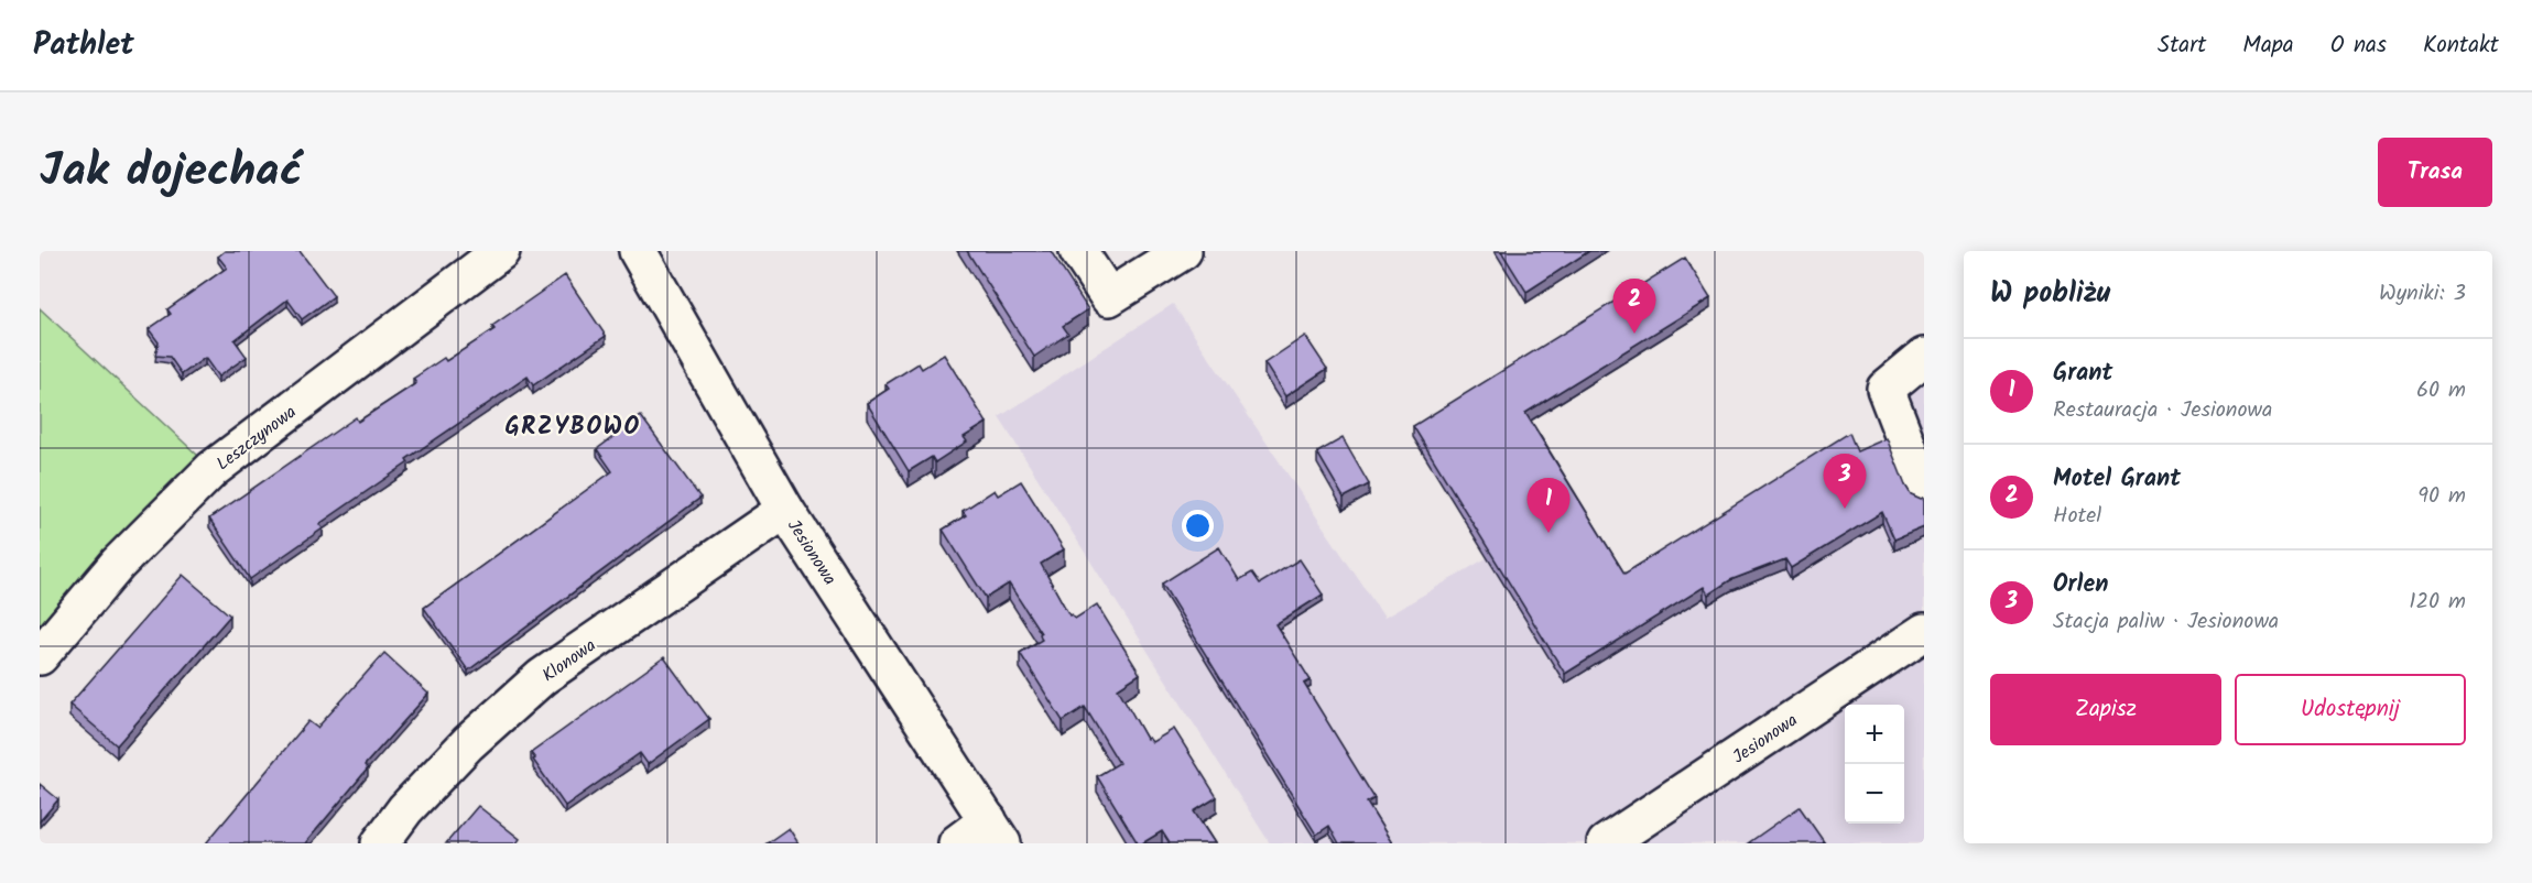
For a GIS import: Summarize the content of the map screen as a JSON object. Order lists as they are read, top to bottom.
{
  "streets": {
    "street": ["Leszczynowa", "Jesionowa", "Klonowa"]
  },
  "crossings": [
    ["Jesionowa", "Klonowa"]
  ],
  "districts": ["GRZYBOWO"],
  "page": {
    "header": "Pathlet",
    "nav": [
      "Start",
      "Mapa",
      "O nas",
      "Kontakt"
    ],
    "title": "Jak dojechać",
    "buttons": [
      "Trasa",
      ["Zapisz", "Udostępnij"]
    ],
    "heading": ["W pobliżu", "Wyniki: 3"],
    "pins": ["2", "3", "1"],
    "list": [
      {
        "mark": "1",
        "name": "Grant",
        "note": "Restauracja · Jesionowa",
        "value": "60 m"
      },
      {
        "mark": "2",
        "name": "Motel Grant",
        "note": "Hotel",
        "value": "90 m"
      },
      {
        "mark": "3",
        "name": "Orlen",
        "note": "Stacja paliw · Jesionowa",
        "value": "120 m"
      }
    ],
    "map_buttons": ["+", "−"]
  }
}
